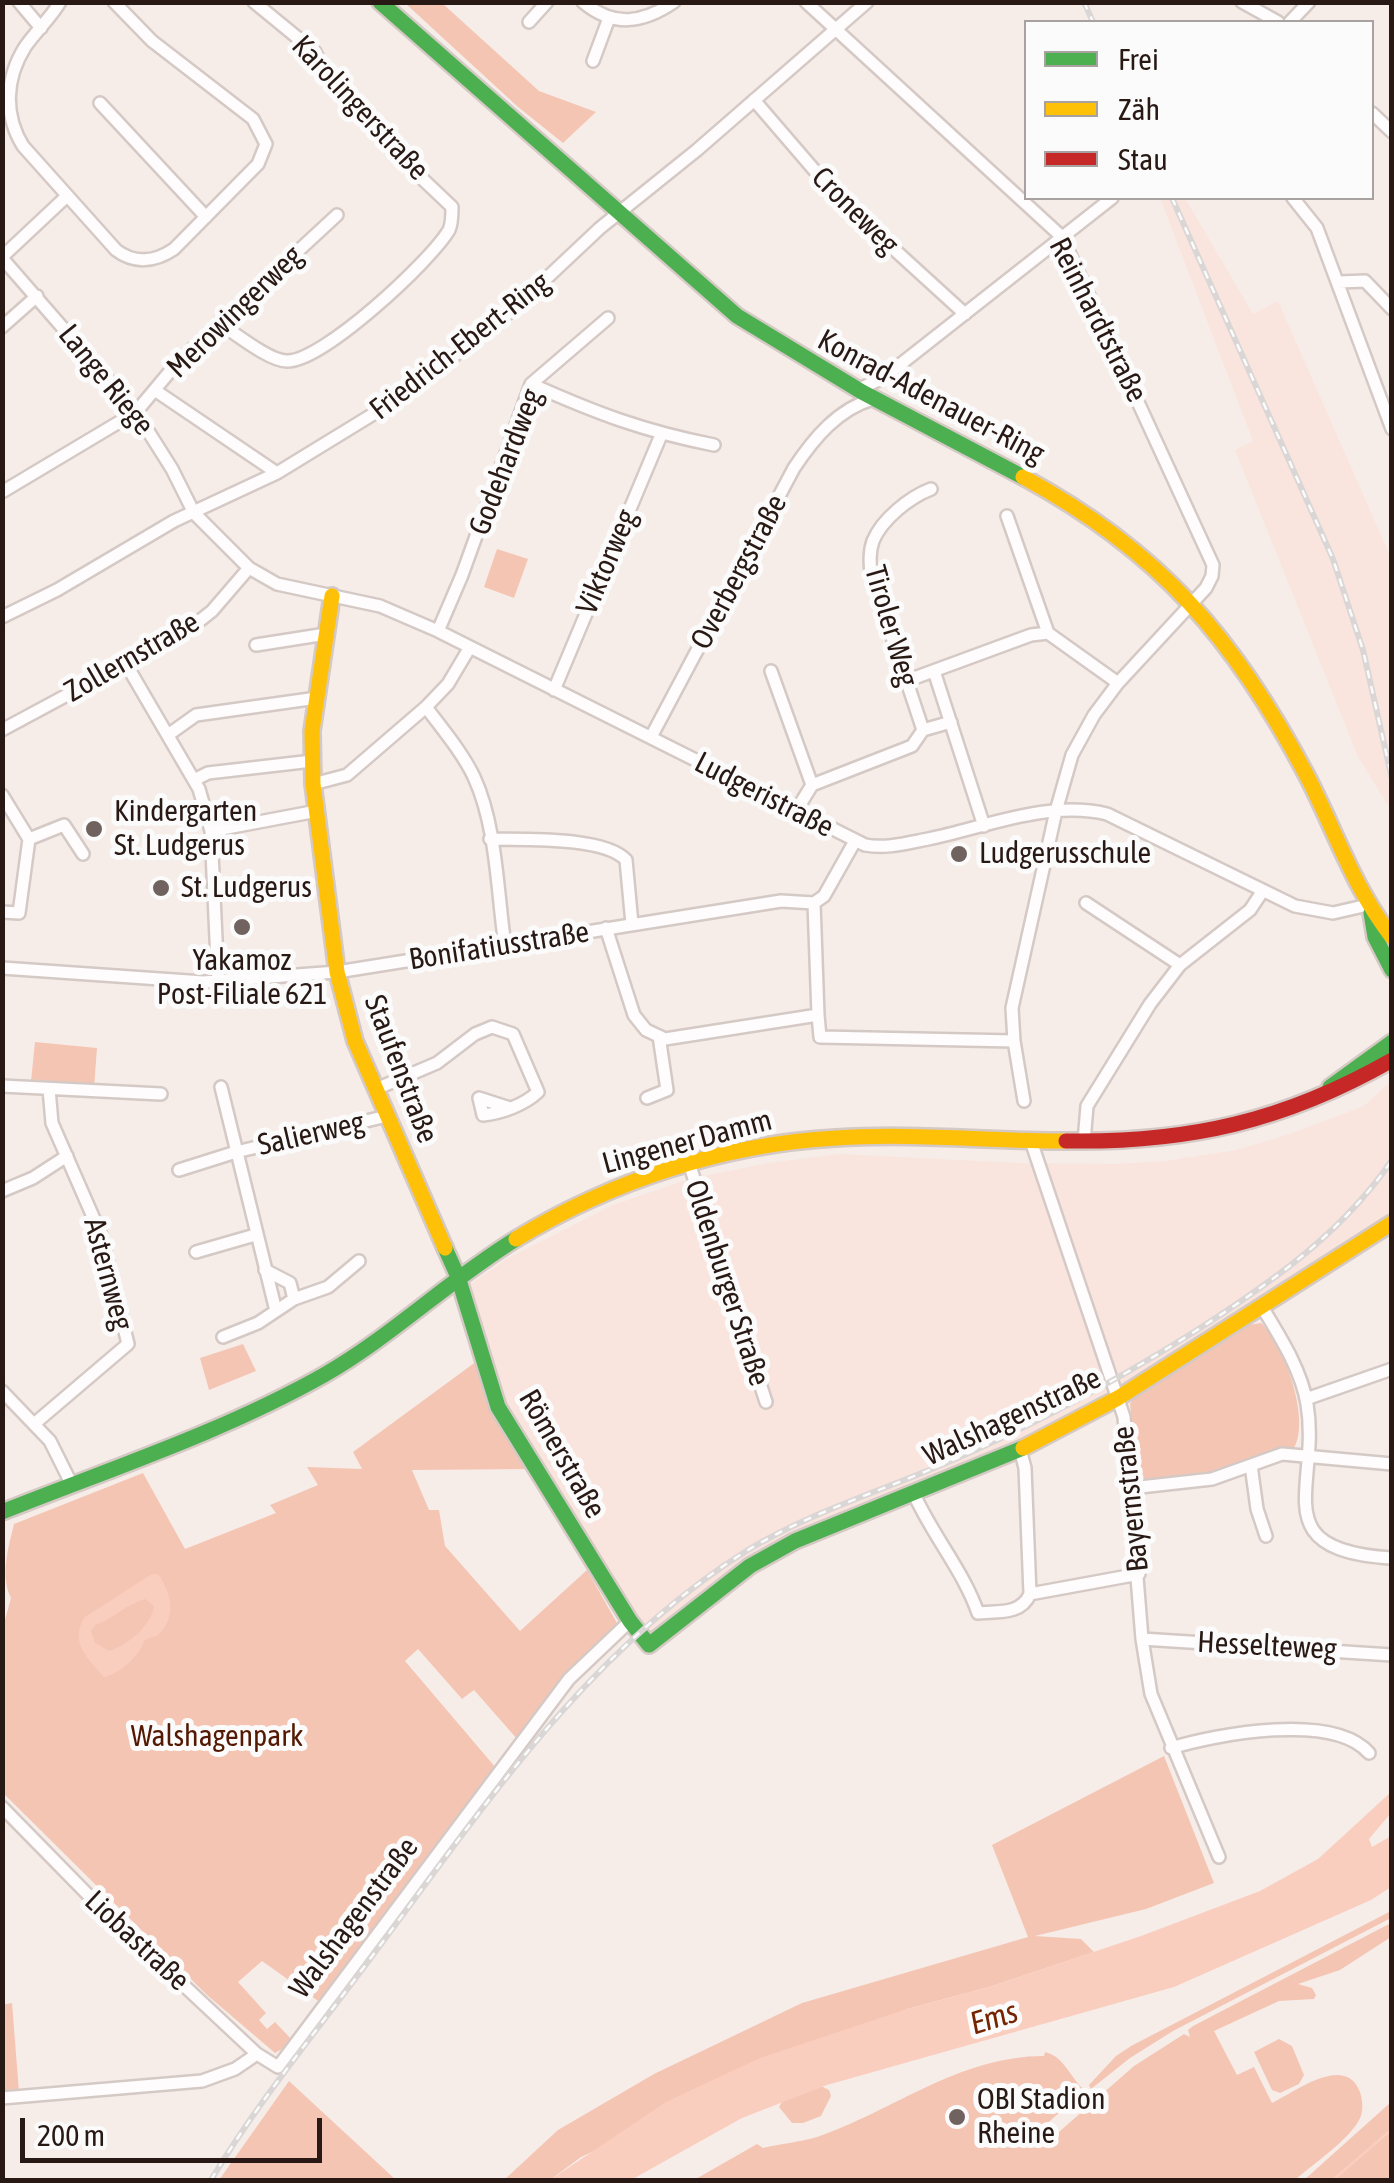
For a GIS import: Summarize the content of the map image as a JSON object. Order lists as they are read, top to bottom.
{
  "streets": {
    "main road": [
      "Konrad-Adenauer-Ring",
      "Staufenstraße",
      "Lingener Damm",
      "Walshagenstraße",
      "Römerstraße"
    ],
    "street": [
      "Karolingerstraße",
      "Croneweg",
      "Merowingerweg",
      "Reinhardtstraße",
      "Friedrich-Ebert-Ring",
      "Lange Riege",
      "Godehardweg",
      "Viktorweg",
      "Overbergstraße",
      "Tiroler Weg",
      "Zollernstraße",
      "Ludgeristraße",
      "Bonifatiusstraße",
      "Salierweg",
      "Asternweg",
      "Oldenburger Straße",
      "Bayernstraße",
      "Hesselteweg",
      "Liobastraße"
    ]
  },
  "crossings": [
    ["Karolingerstraße", "Merowingerweg"],
    ["Croneweg", "Friedrich-Ebert-Ring"],
    ["Merowingerweg", "Lange Riege"],
    ["Reinhardtstraße", "Friedrich-Ebert-Ring"],
    ["Reinhardtstraße", "Konrad-Adenauer-Ring"],
    ["Friedrich-Ebert-Ring", "Lange Riege"],
    ["Friedrich-Ebert-Ring", "Konrad-Adenauer-Ring"],
    ["Friedrich-Ebert-Ring", "Ludgeristraße"],
    ["Lange Riege", "Ludgeristraße"],
    ["Konrad-Adenauer-Ring", "Overbergstraße"],
    ["Konrad-Adenauer-Ring", "Ludgeristraße"],
    ["Godehardweg", "Ludgeristraße"],
    ["Viktorweg", "Ludgeristraße"],
    ["Overbergstraße", "Ludgeristraße"],
    ["Tiroler Weg", "Ludgeristraße"],
    ["Zollernstraße", "Ludgeristraße"],
    ["Ludgeristraße", "Staufenstraße"],
    ["Bonifatiusstraße", "Staufenstraße"],
    ["Staufenstraße", "Salierweg"],
    ["Staufenstraße", "Lingener Damm"],
    ["Staufenstraße", "Römerstraße"],
    ["Lingener Damm", "Oldenburger Straße"],
    ["Lingener Damm", "Römerstraße"],
    ["Lingener Damm", "Bayernstraße"],
    ["Walshagenstraße", "Römerstraße"],
    ["Walshagenstraße", "Bayernstraße"],
    ["Walshagenstraße", "Liobastraße"],
    ["Bayernstraße", "Hesselteweg"]
  ],
  "water": ["Ems"],
  "parks": ["Walshagenpark"],
  "places": [
    "Kindergarten St. Ludgerus",
    "Ludgerusschule",
    "St. Ludgerus",
    "Yakamoz Post-Filiale 621",
    "OBI Stadion Rheine"
  ],
  "legend": ["Frei", "Zäh", "Stau"],
  "scale_bar": "200 m"
}
